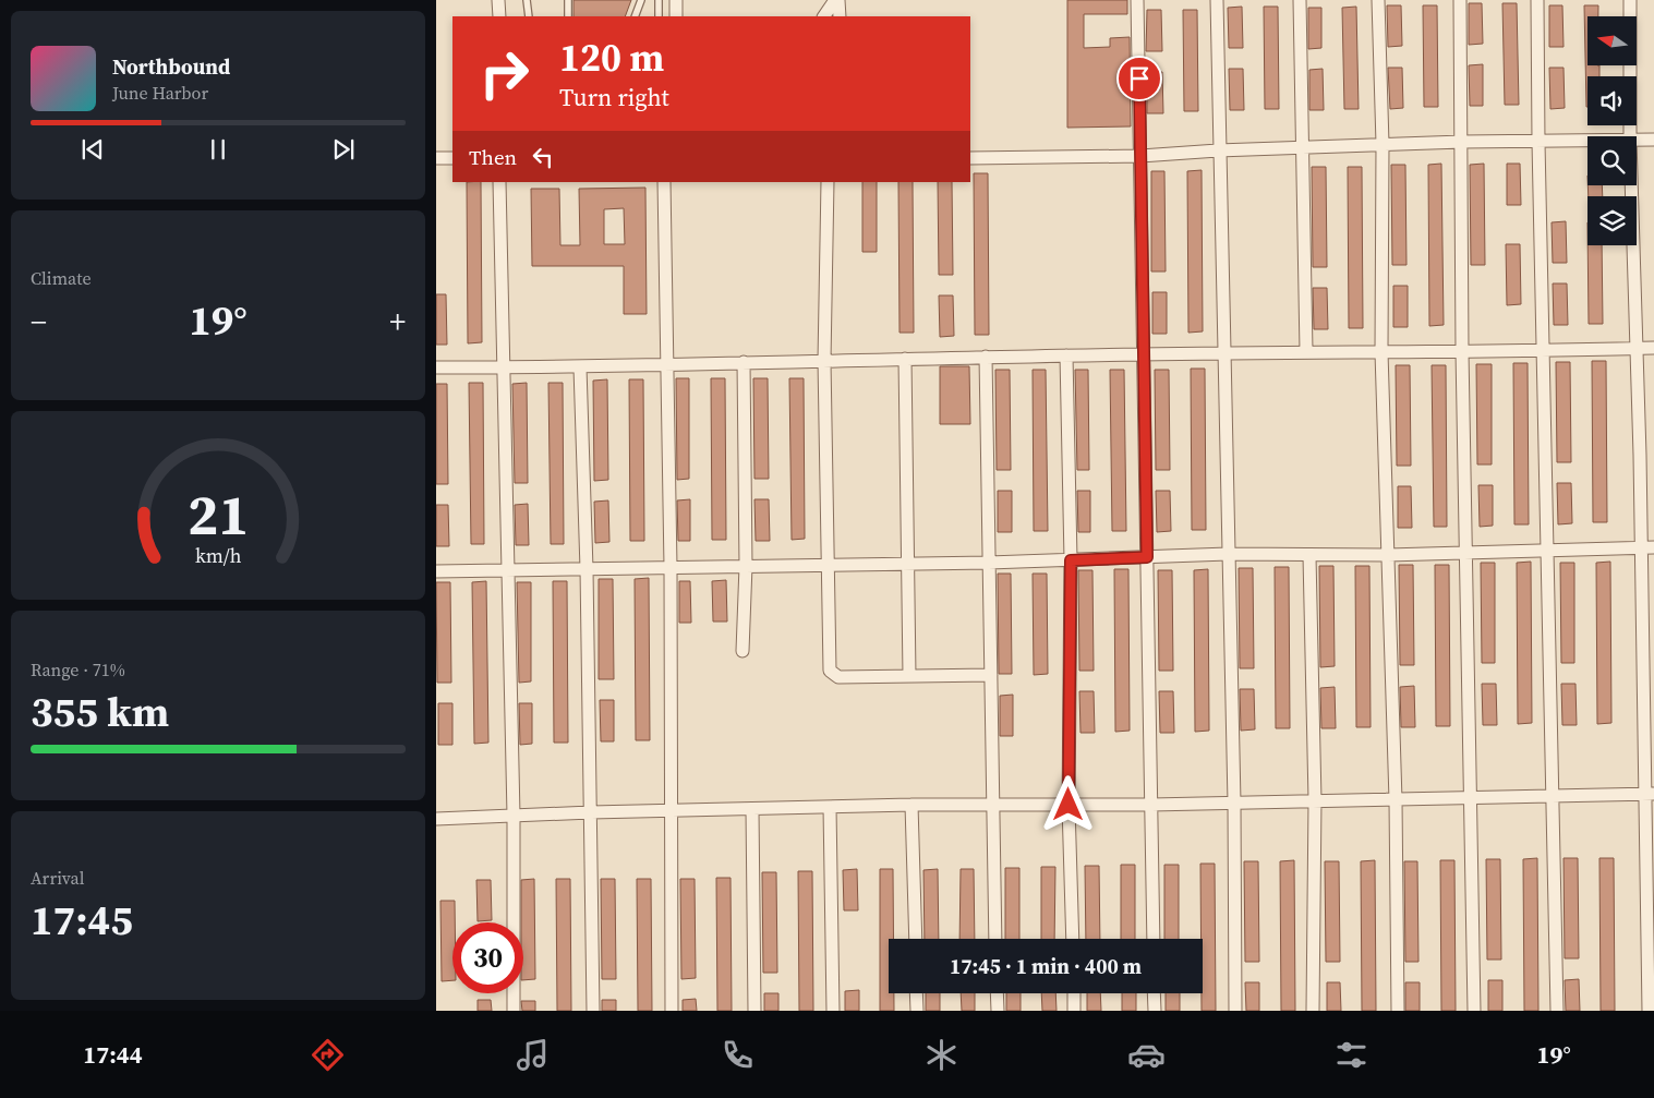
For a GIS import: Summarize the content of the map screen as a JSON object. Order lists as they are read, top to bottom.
{
  "north": "left",
  "page": {
    "turn": ["120 m", "Turn right"],
    "song": ["Northbound", "June Harbor"],
    "then": "Then",
    "tile": [
      "Climate",
      ["Range · 71%", "355 km"],
      ["Arrival", "17:45"]
    ],
    "heat": ["−", "19°", "+"],
    "limit": "30",
    "trip": "17:45 · 1 min · 400 m",
    "tabs": ["17:44", "19°"],
    "gauge": ["21", "km/h"]
  }
}
